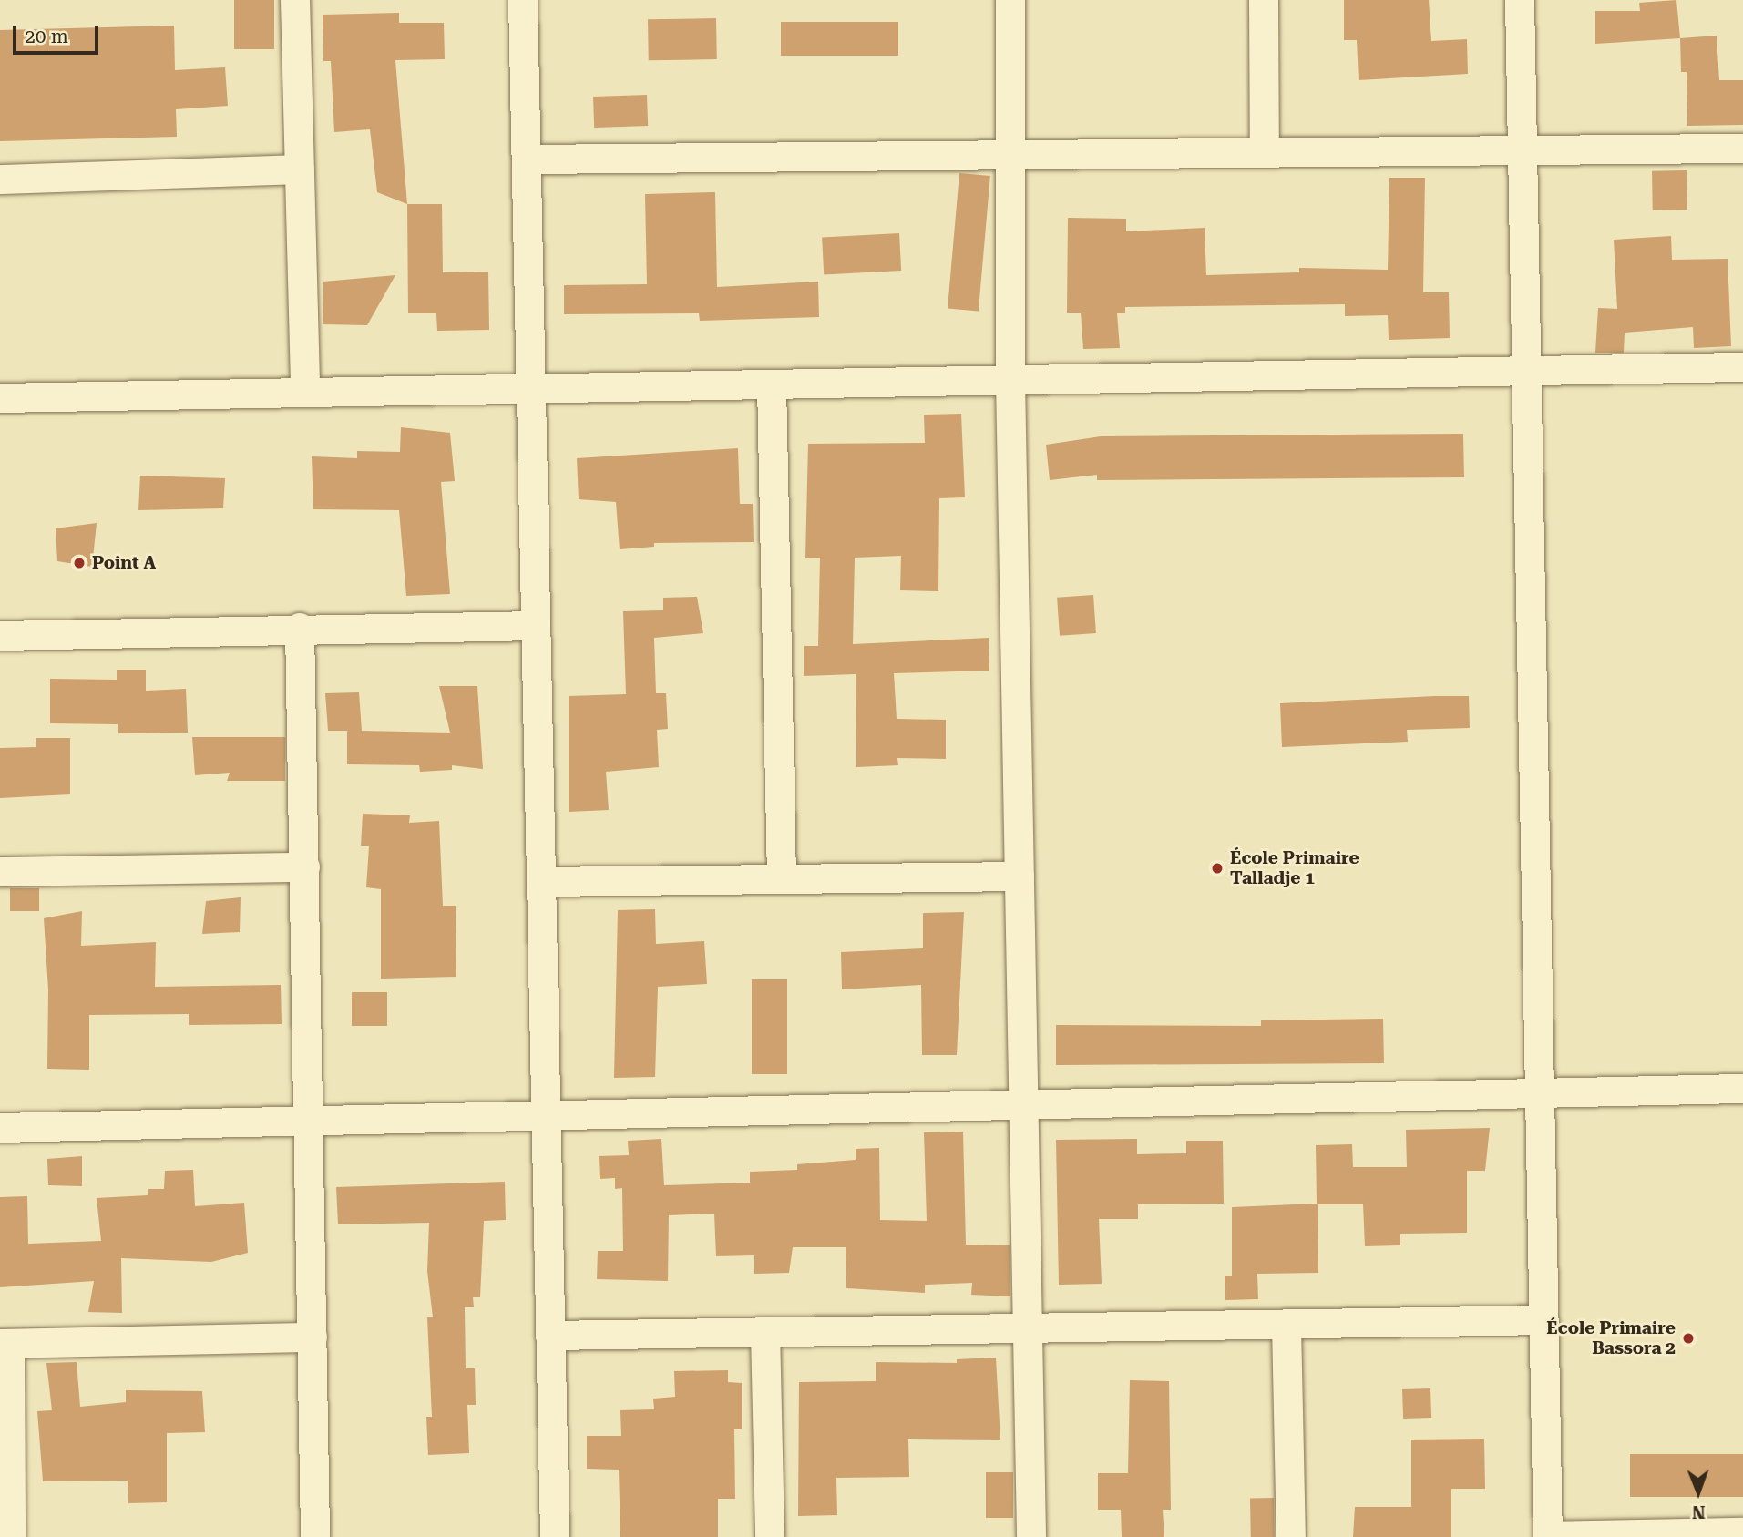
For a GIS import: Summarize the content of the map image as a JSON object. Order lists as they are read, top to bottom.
{
  "places": ["Point A", "École Primaire Talladje 1", "École Primaire Bassora 2"],
  "scale_bar": "20 m",
  "north": "bottom"
}
